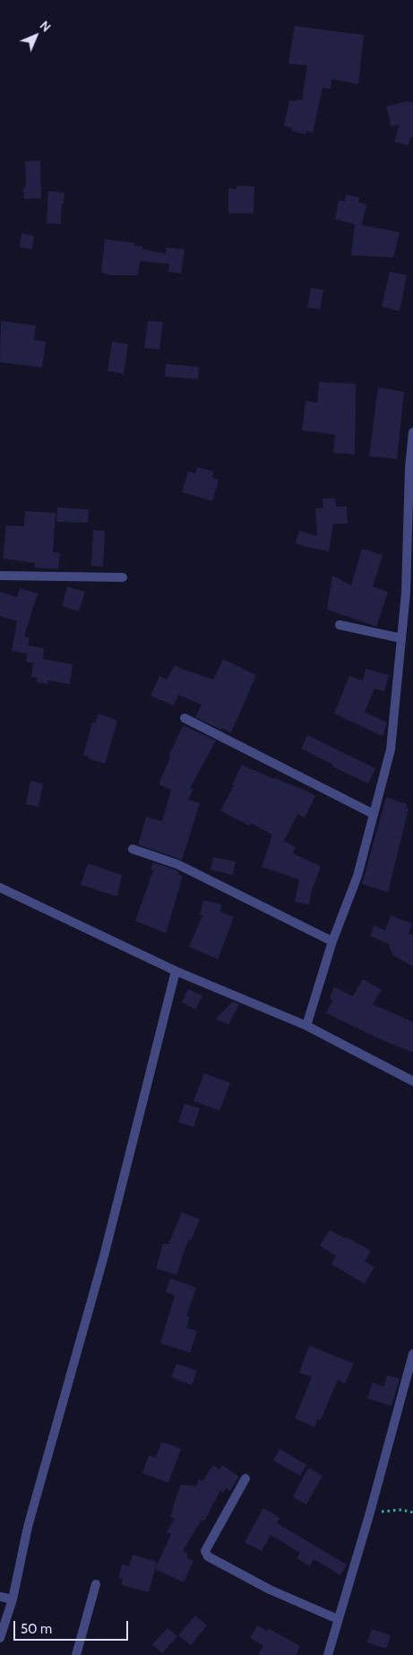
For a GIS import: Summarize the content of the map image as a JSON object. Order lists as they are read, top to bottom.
{
  "scale_bar": "50 m",
  "north": "top right"
}
